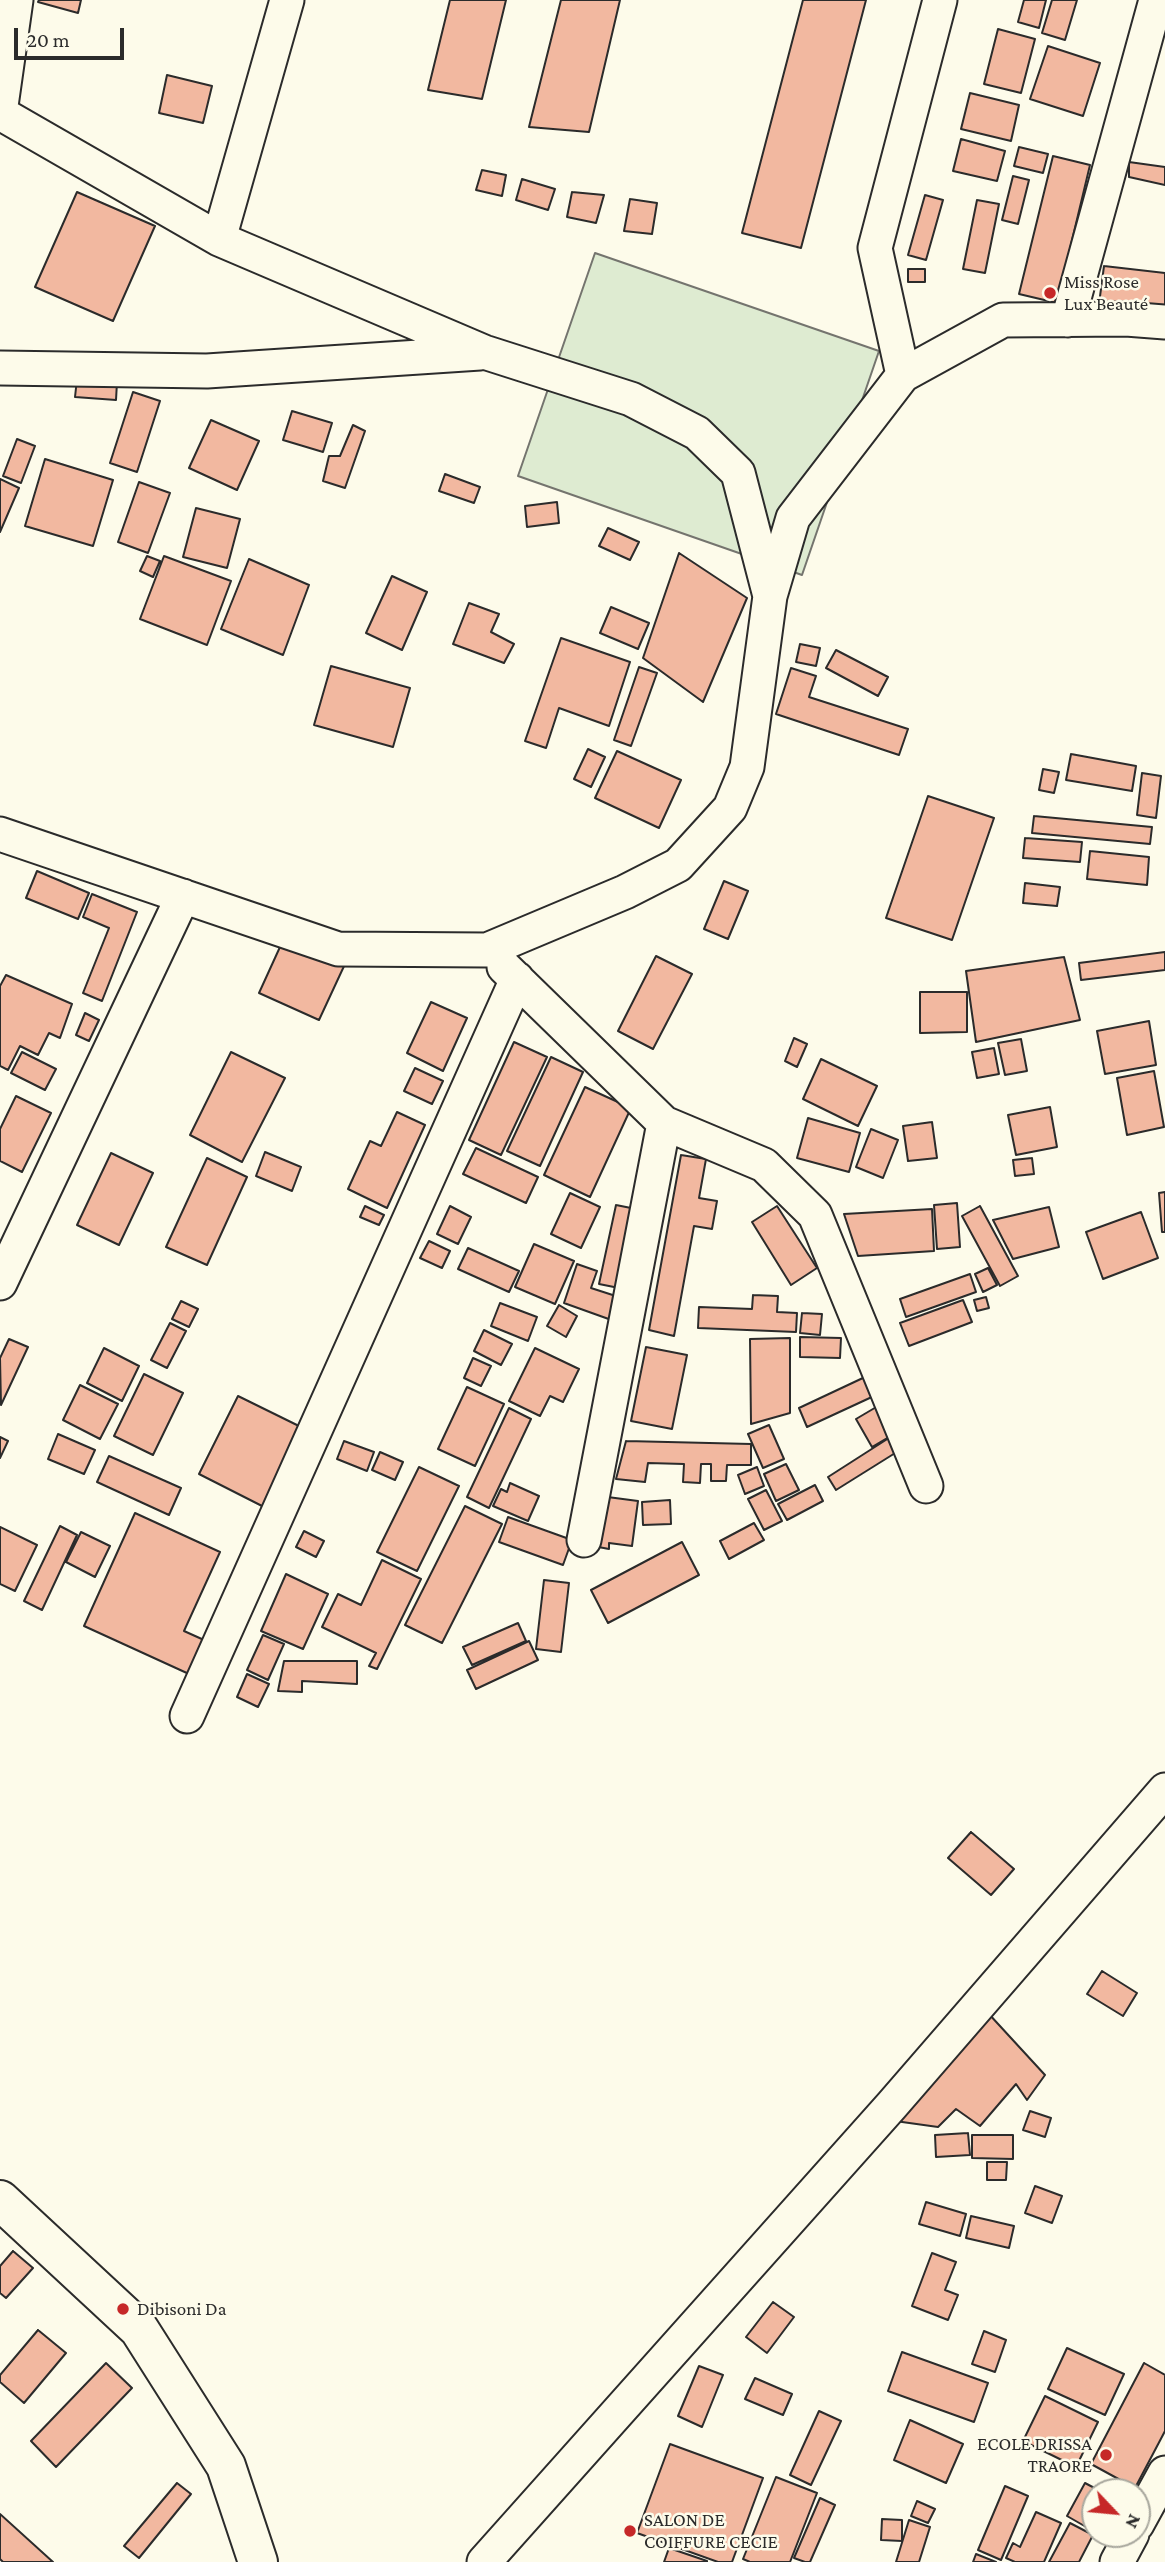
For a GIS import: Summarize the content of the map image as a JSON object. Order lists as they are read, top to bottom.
{
  "places": [
    "Miss Rose Lux Beauté",
    "Dibisoni Da",
    "ECOLE DRISSA TRAORE",
    "SALON DE COIFFURE CECIE"
  ],
  "scale_bar": "20 m",
  "north": "bottom right"
}
